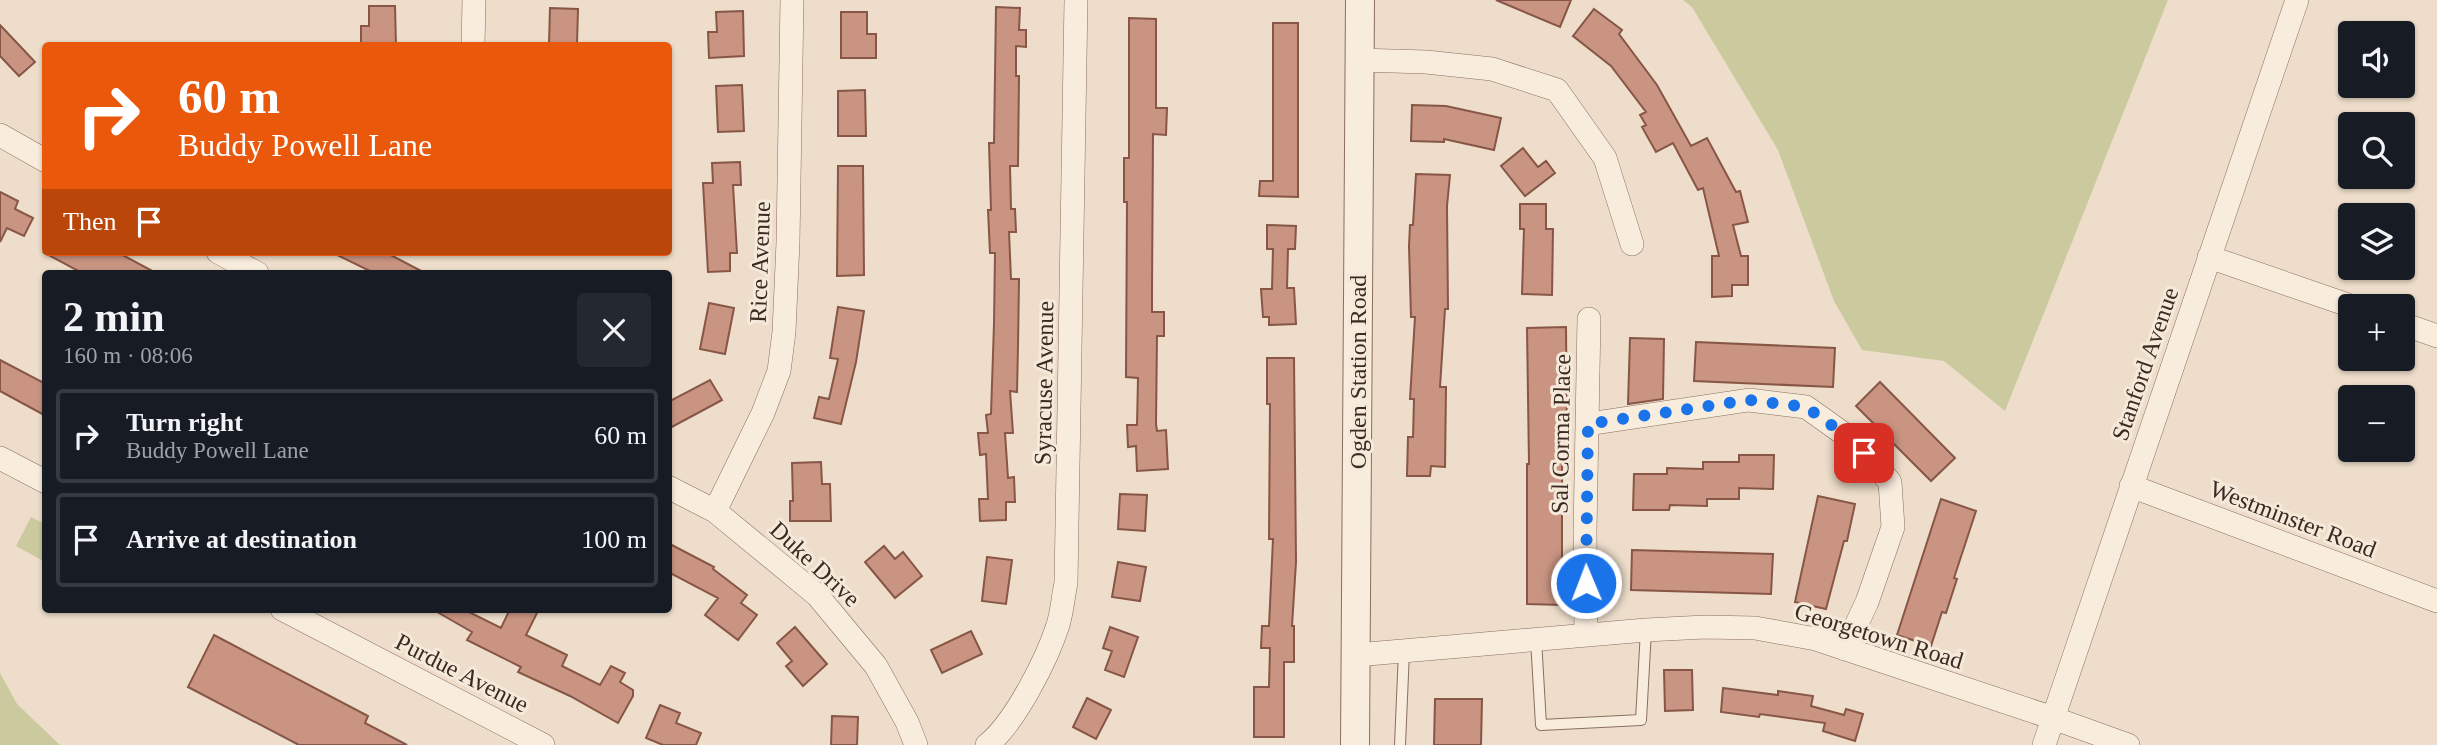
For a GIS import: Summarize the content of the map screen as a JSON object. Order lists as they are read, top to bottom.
{
  "streets": {
    "street": [
      "Rice Avenue",
      "Stanford Avenue",
      "Ogden Station Road",
      "Syracuse Avenue",
      "Sal Corma Place",
      "Westminster Road",
      "Duke Drive",
      "Georgetown Road",
      "Purdue Avenue"
    ]
  },
  "crossings": [
    ["Rice Avenue", "Duke Drive"],
    ["Stanford Avenue", "Westminster Road"],
    ["Stanford Avenue", "Georgetown Road"],
    ["Ogden Station Road", "Georgetown Road"],
    ["Sal Corma Place", "Georgetown Road"]
  ],
  "page": {
    "map_buttons": ["+", "−"],
    "turn": ["60 m", "Buddy Powell Lane"],
    "then": "Then",
    "heading": ["2 min", "160 m · 08:06"],
    "list": [
      {
        "name": "Turn right",
        "note": "Buddy Powell Lane",
        "value": "60 m"
      },
      {
        "name": "Arrive at destination",
        "value": "100 m"
      }
    ]
  }
}
